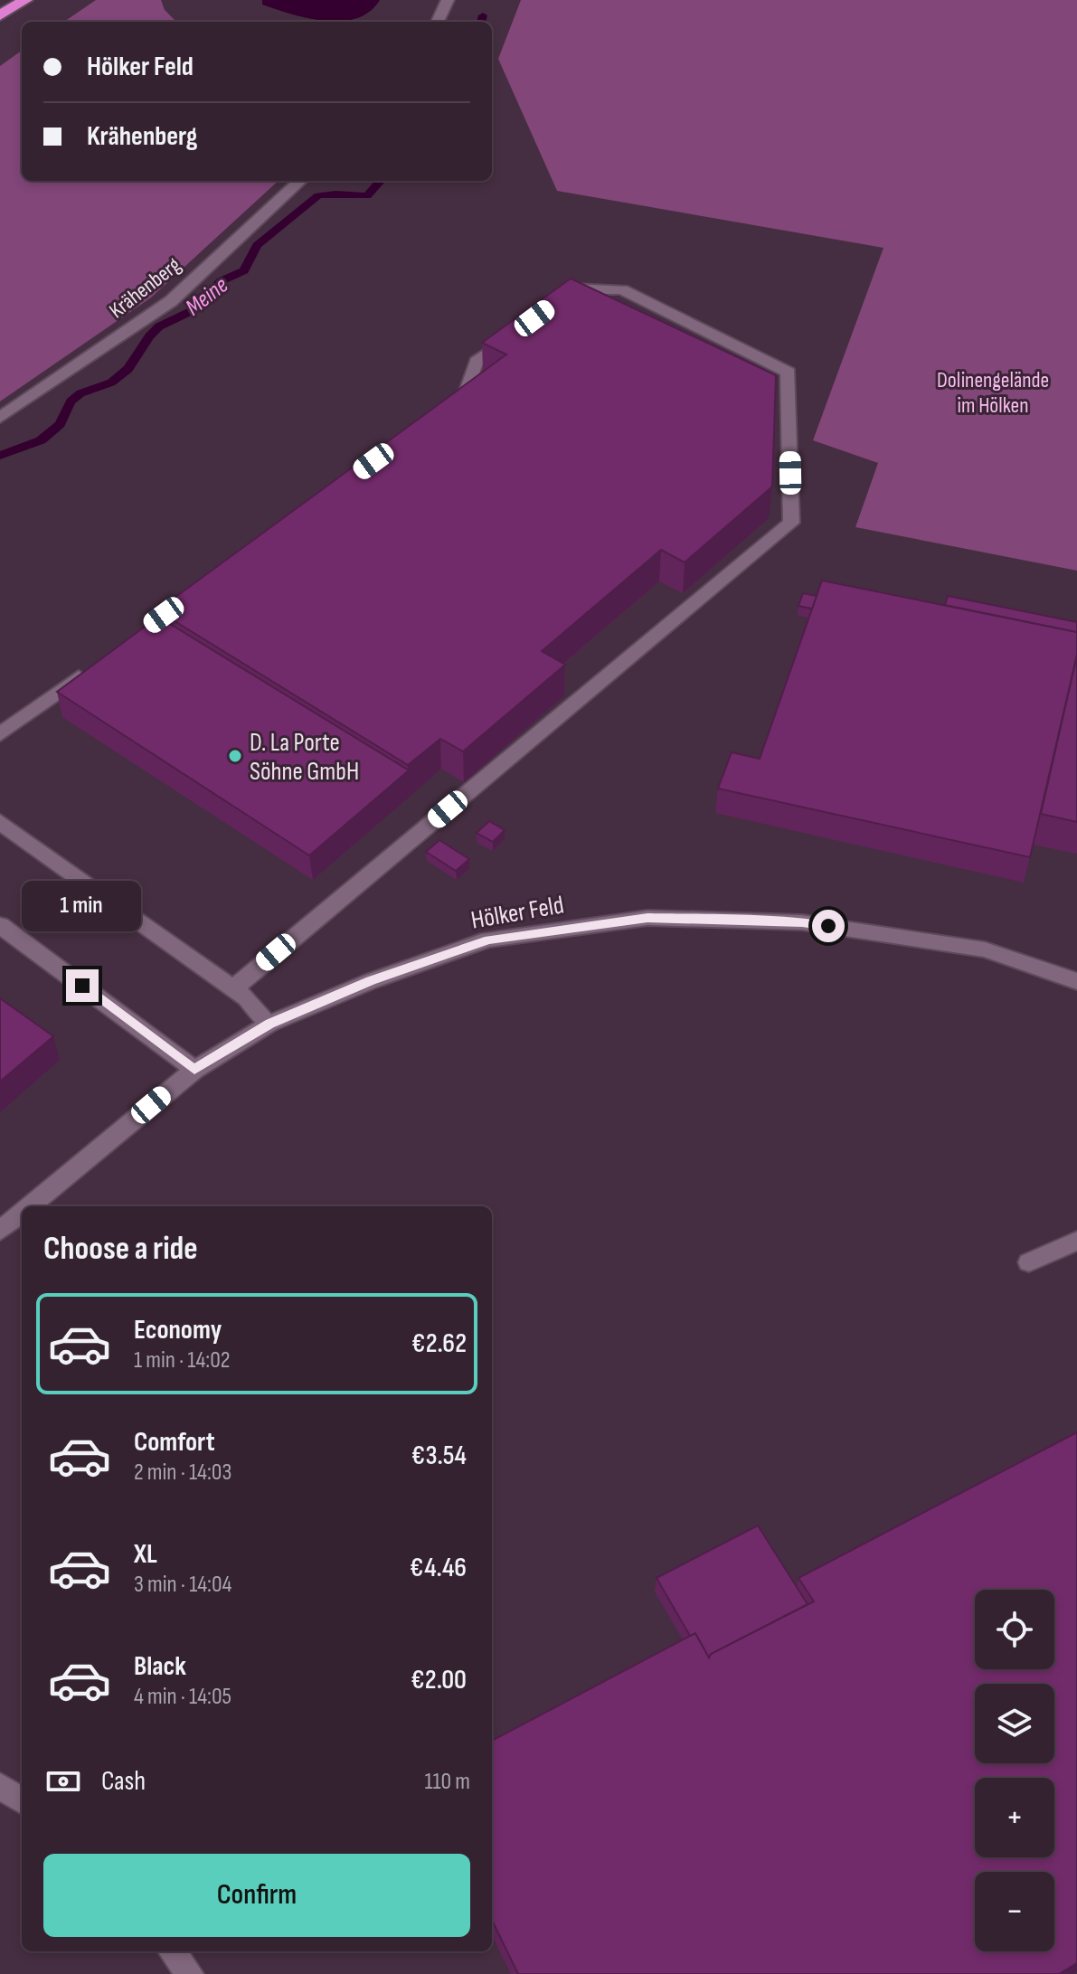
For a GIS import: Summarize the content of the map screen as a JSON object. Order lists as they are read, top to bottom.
{
  "streets": {
    "street": ["Krähenberg", "Hölker Feld"]
  },
  "water": ["Meine"],
  "parks": ["Dolinengelände im Hölken"],
  "places": ["D. La Porte Söhne GmbH"],
  "page": {
    "banner": ["Hölker Feld", "Krähenberg"],
    "bubble": "1 min",
    "heading": "Choose a ride",
    "list": [
      {
        "name": "Economy",
        "note": "1 min · 14:02",
        "value": "€2.62"
      },
      {
        "name": "Comfort",
        "note": "2 min · 14:03",
        "value": "€3.54"
      },
      {
        "name": "XL",
        "note": "3 min · 14:04",
        "value": "€4.46"
      },
      {
        "name": "Black",
        "note": "4 min · 14:05",
        "value": "€2.00"
      }
    ],
    "map_buttons": ["+", "−"],
    "pay": ["Cash", "110 m"],
    "buttons": "Confirm"
  }
}
